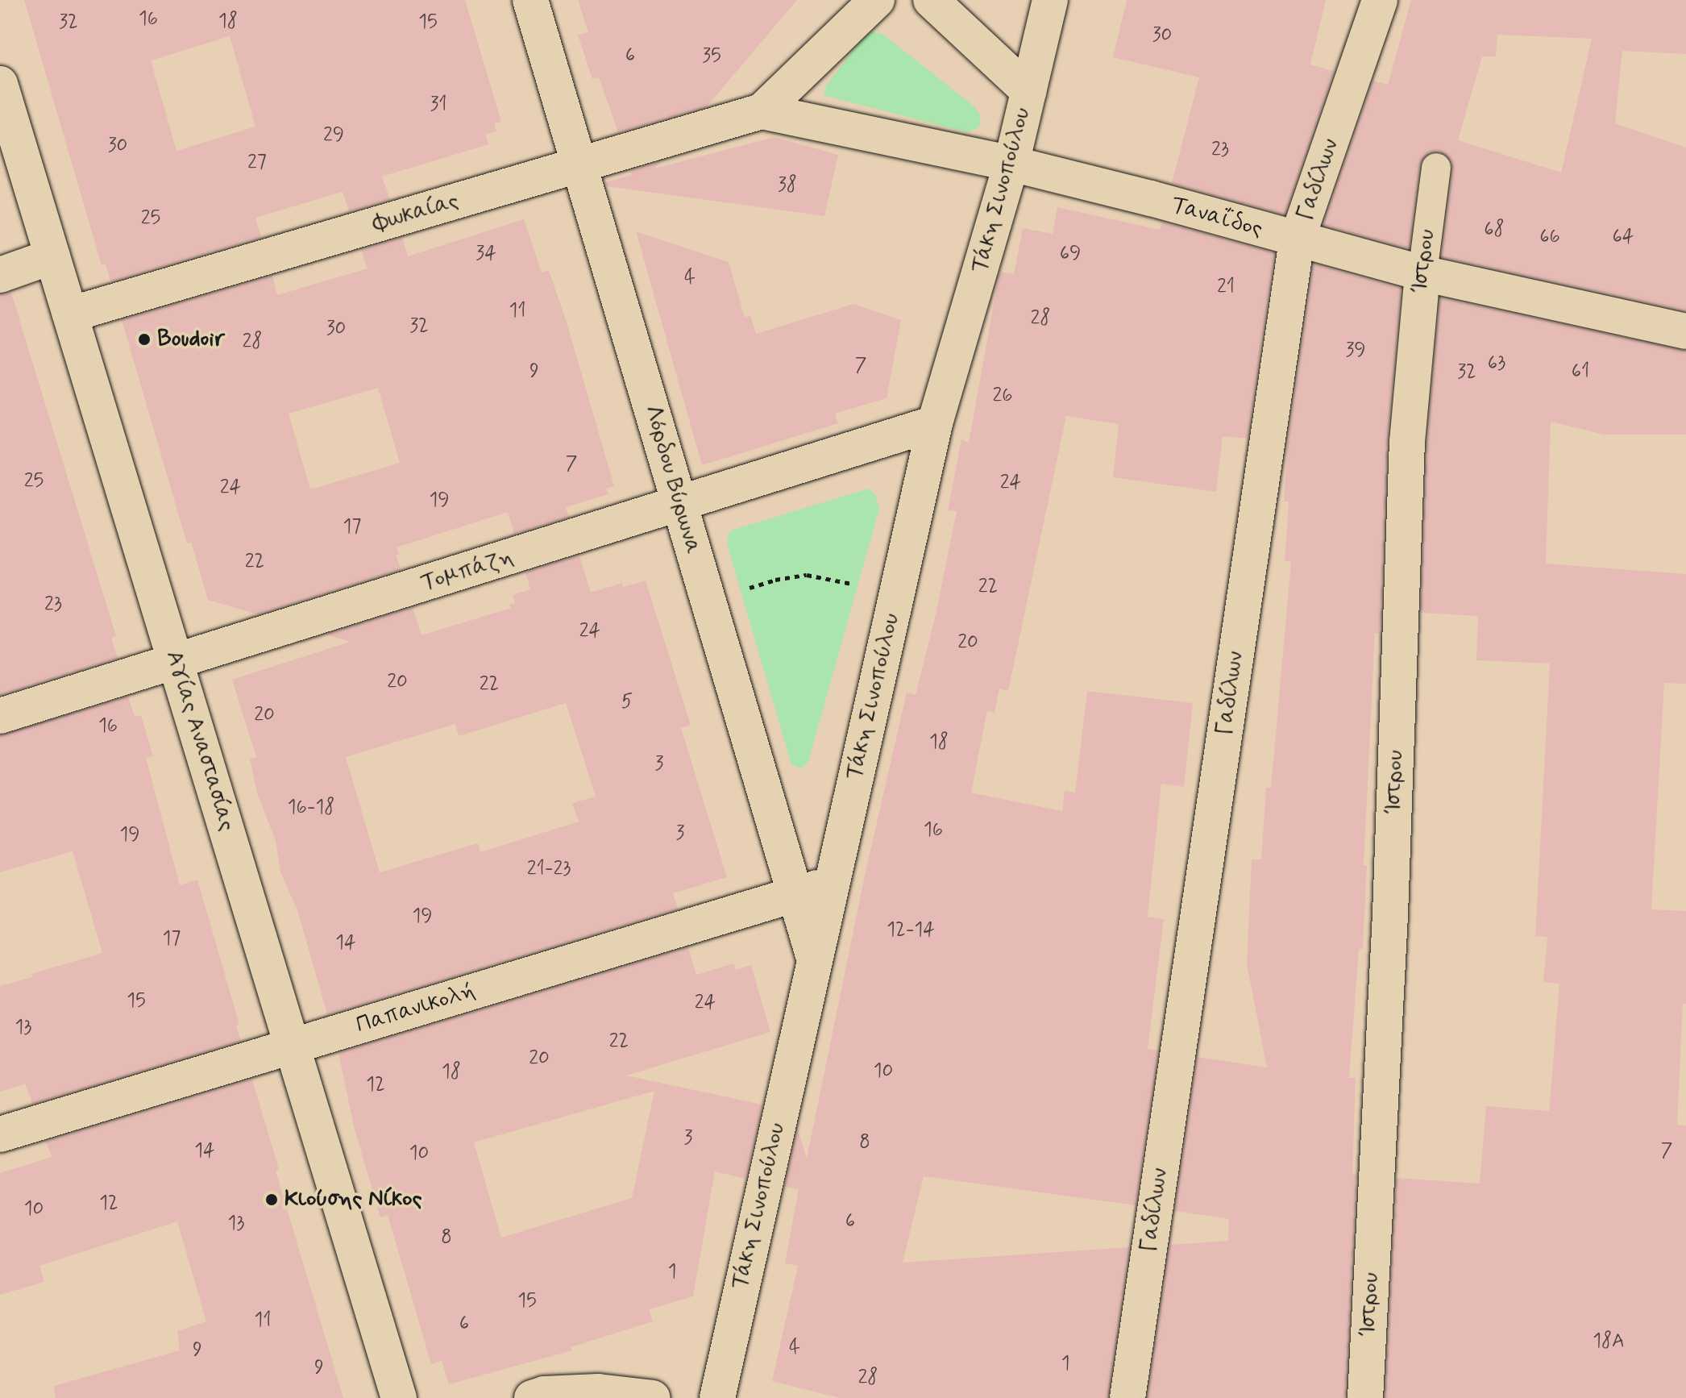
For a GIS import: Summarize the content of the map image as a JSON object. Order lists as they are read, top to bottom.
{
  "streets": {
    "street": [
      "Γαδίλων",
      "Τάκη Σινοπούλου",
      "Φωκαίας",
      "Ταναΐδος",
      "Ίστρου",
      "Λόρδου Βύρωνα",
      "Τομπάζη",
      "Αγίας Αναστασίας",
      "Παπανικολή"
    ]
  },
  "crossings": [
    ["Γαδίλων", "Ταναΐδος"],
    ["Τάκη Σινοπούλου", "Φωκαίας"],
    ["Τάκη Σινοπούλου", "Ταναΐδος"],
    ["Τάκη Σινοπούλου", "Λόρδου Βύρωνα"],
    ["Τάκη Σινοπούλου", "Τομπάζη"],
    ["Τάκη Σινοπούλου", "Παπανικολή"],
    ["Φωκαίας", "Ταναΐδος"],
    ["Φωκαίας", "Λόρδου Βύρωνα"],
    ["Φωκαίας", "Αγίας Αναστασίας"],
    ["Ταναΐδος", "Ίστρου"],
    ["Λόρδου Βύρωνα", "Τομπάζη"],
    ["Λόρδου Βύρωνα", "Παπανικολή"],
    ["Τομπάζη", "Αγίας Αναστασίας"],
    ["Αγίας Αναστασίας", "Παπανικολή"]
  ],
  "places": ["Boudoir", "Κιούσης Νίκος"],
  "house_numbers": [
    "16",
    "18",
    "32",
    "15",
    "30",
    "6",
    "35",
    "31",
    "29",
    "30",
    "23",
    "27",
    "38",
    "25",
    "68",
    "66",
    "64",
    "34",
    "69",
    "4",
    "21",
    "11",
    "28",
    "32",
    "30",
    "28",
    "39",
    "63",
    "7",
    "9",
    "61",
    "32",
    "26",
    "7",
    "25",
    "24",
    "24",
    "19",
    "17",
    "22",
    "22",
    "23",
    "24",
    "20",
    "20",
    "22",
    "5",
    "20",
    "16",
    "18",
    "3",
    "16-18",
    "16",
    "3",
    "19",
    "21-23",
    "19",
    "12-14",
    "17",
    "14",
    "15",
    "24",
    "13",
    "22",
    "20",
    "10",
    "18",
    "12",
    "3",
    "8",
    "14",
    "7",
    "10",
    "12",
    "10",
    "6",
    "13",
    "8",
    "1",
    "15",
    "11",
    "6",
    "18Α",
    "4",
    "9",
    "1",
    "9",
    "28"
  ]
}
